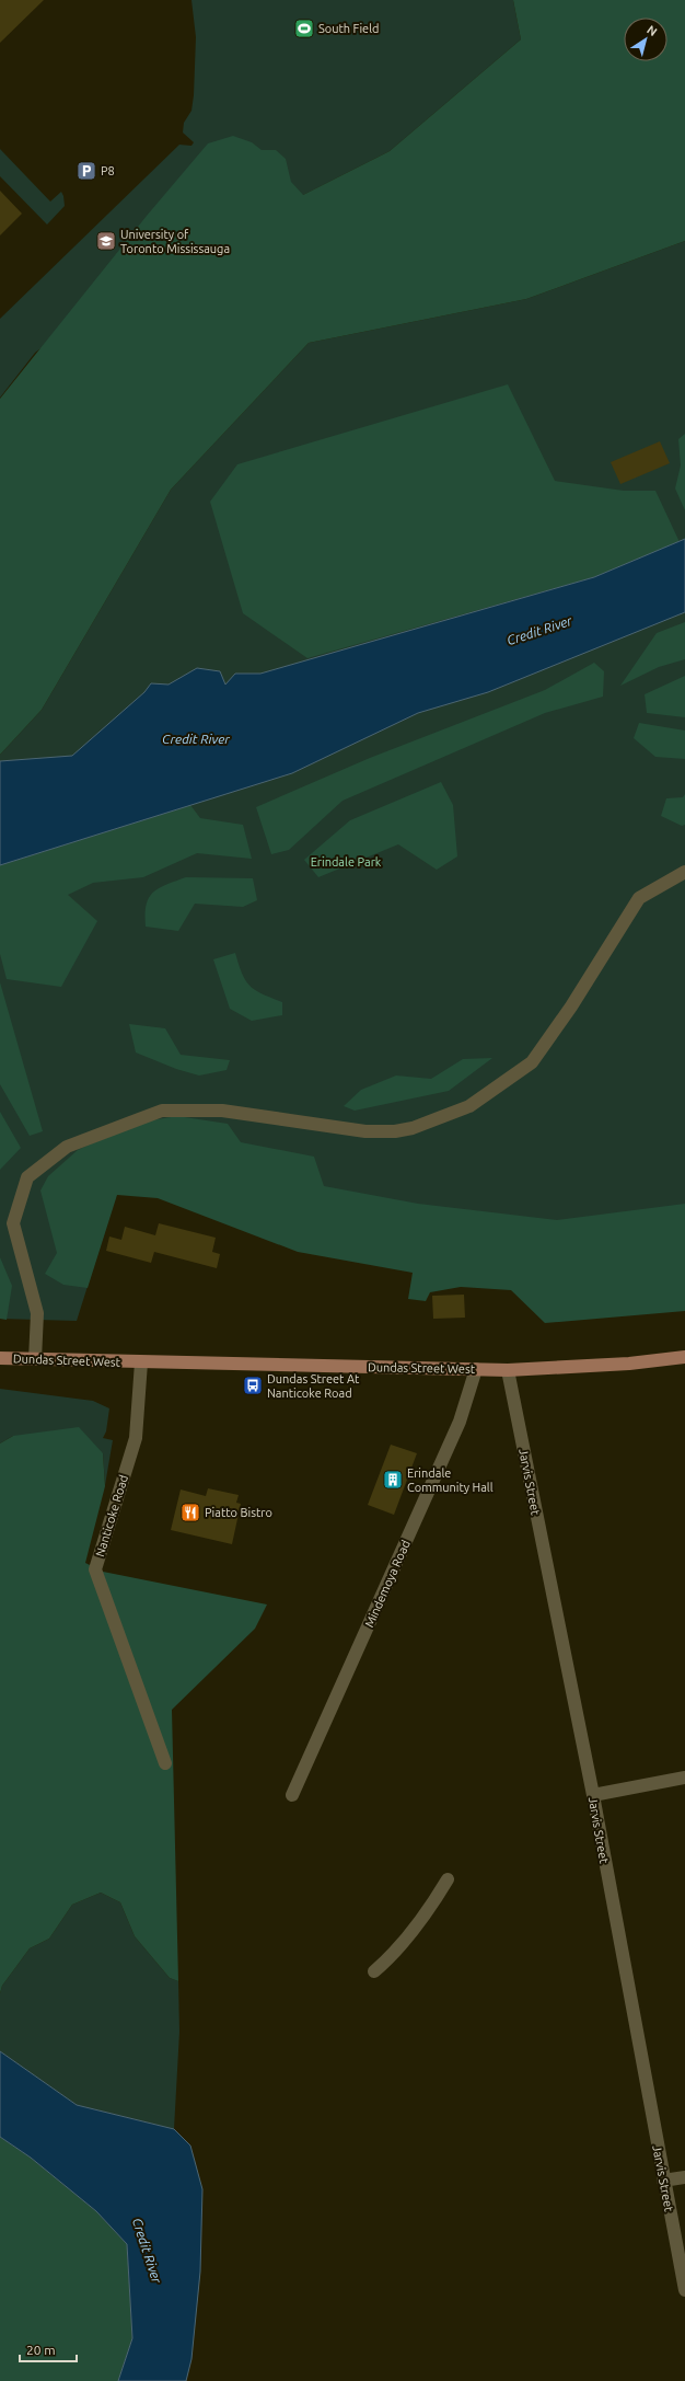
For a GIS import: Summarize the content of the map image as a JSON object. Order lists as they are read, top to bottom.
{
  "streets": {
    "main road": ["Dundas Street West"],
    "street": ["Jarvis Street", "Nanticoke Road", "Mindemoya Road"]
  },
  "crossings": [
    ["Dundas Street West", "Jarvis Street"],
    ["Dundas Street West", "Nanticoke Road"],
    ["Dundas Street West", "Mindemoya Road"]
  ],
  "water": ["Credit River"],
  "parks": ["Erindale Park"],
  "places": {
    "sports": ["South Field"],
    "parking": ["P8"],
    "school or university": ["University of Toronto Mississauga"],
    "bus stop": ["Dundas Street At Nanticoke Road"],
    "building": ["Erindale Community Hall"],
    "restaurant": ["Piatto Bistro"]
  },
  "scale_bar": "20 m",
  "north": "top right"
}
